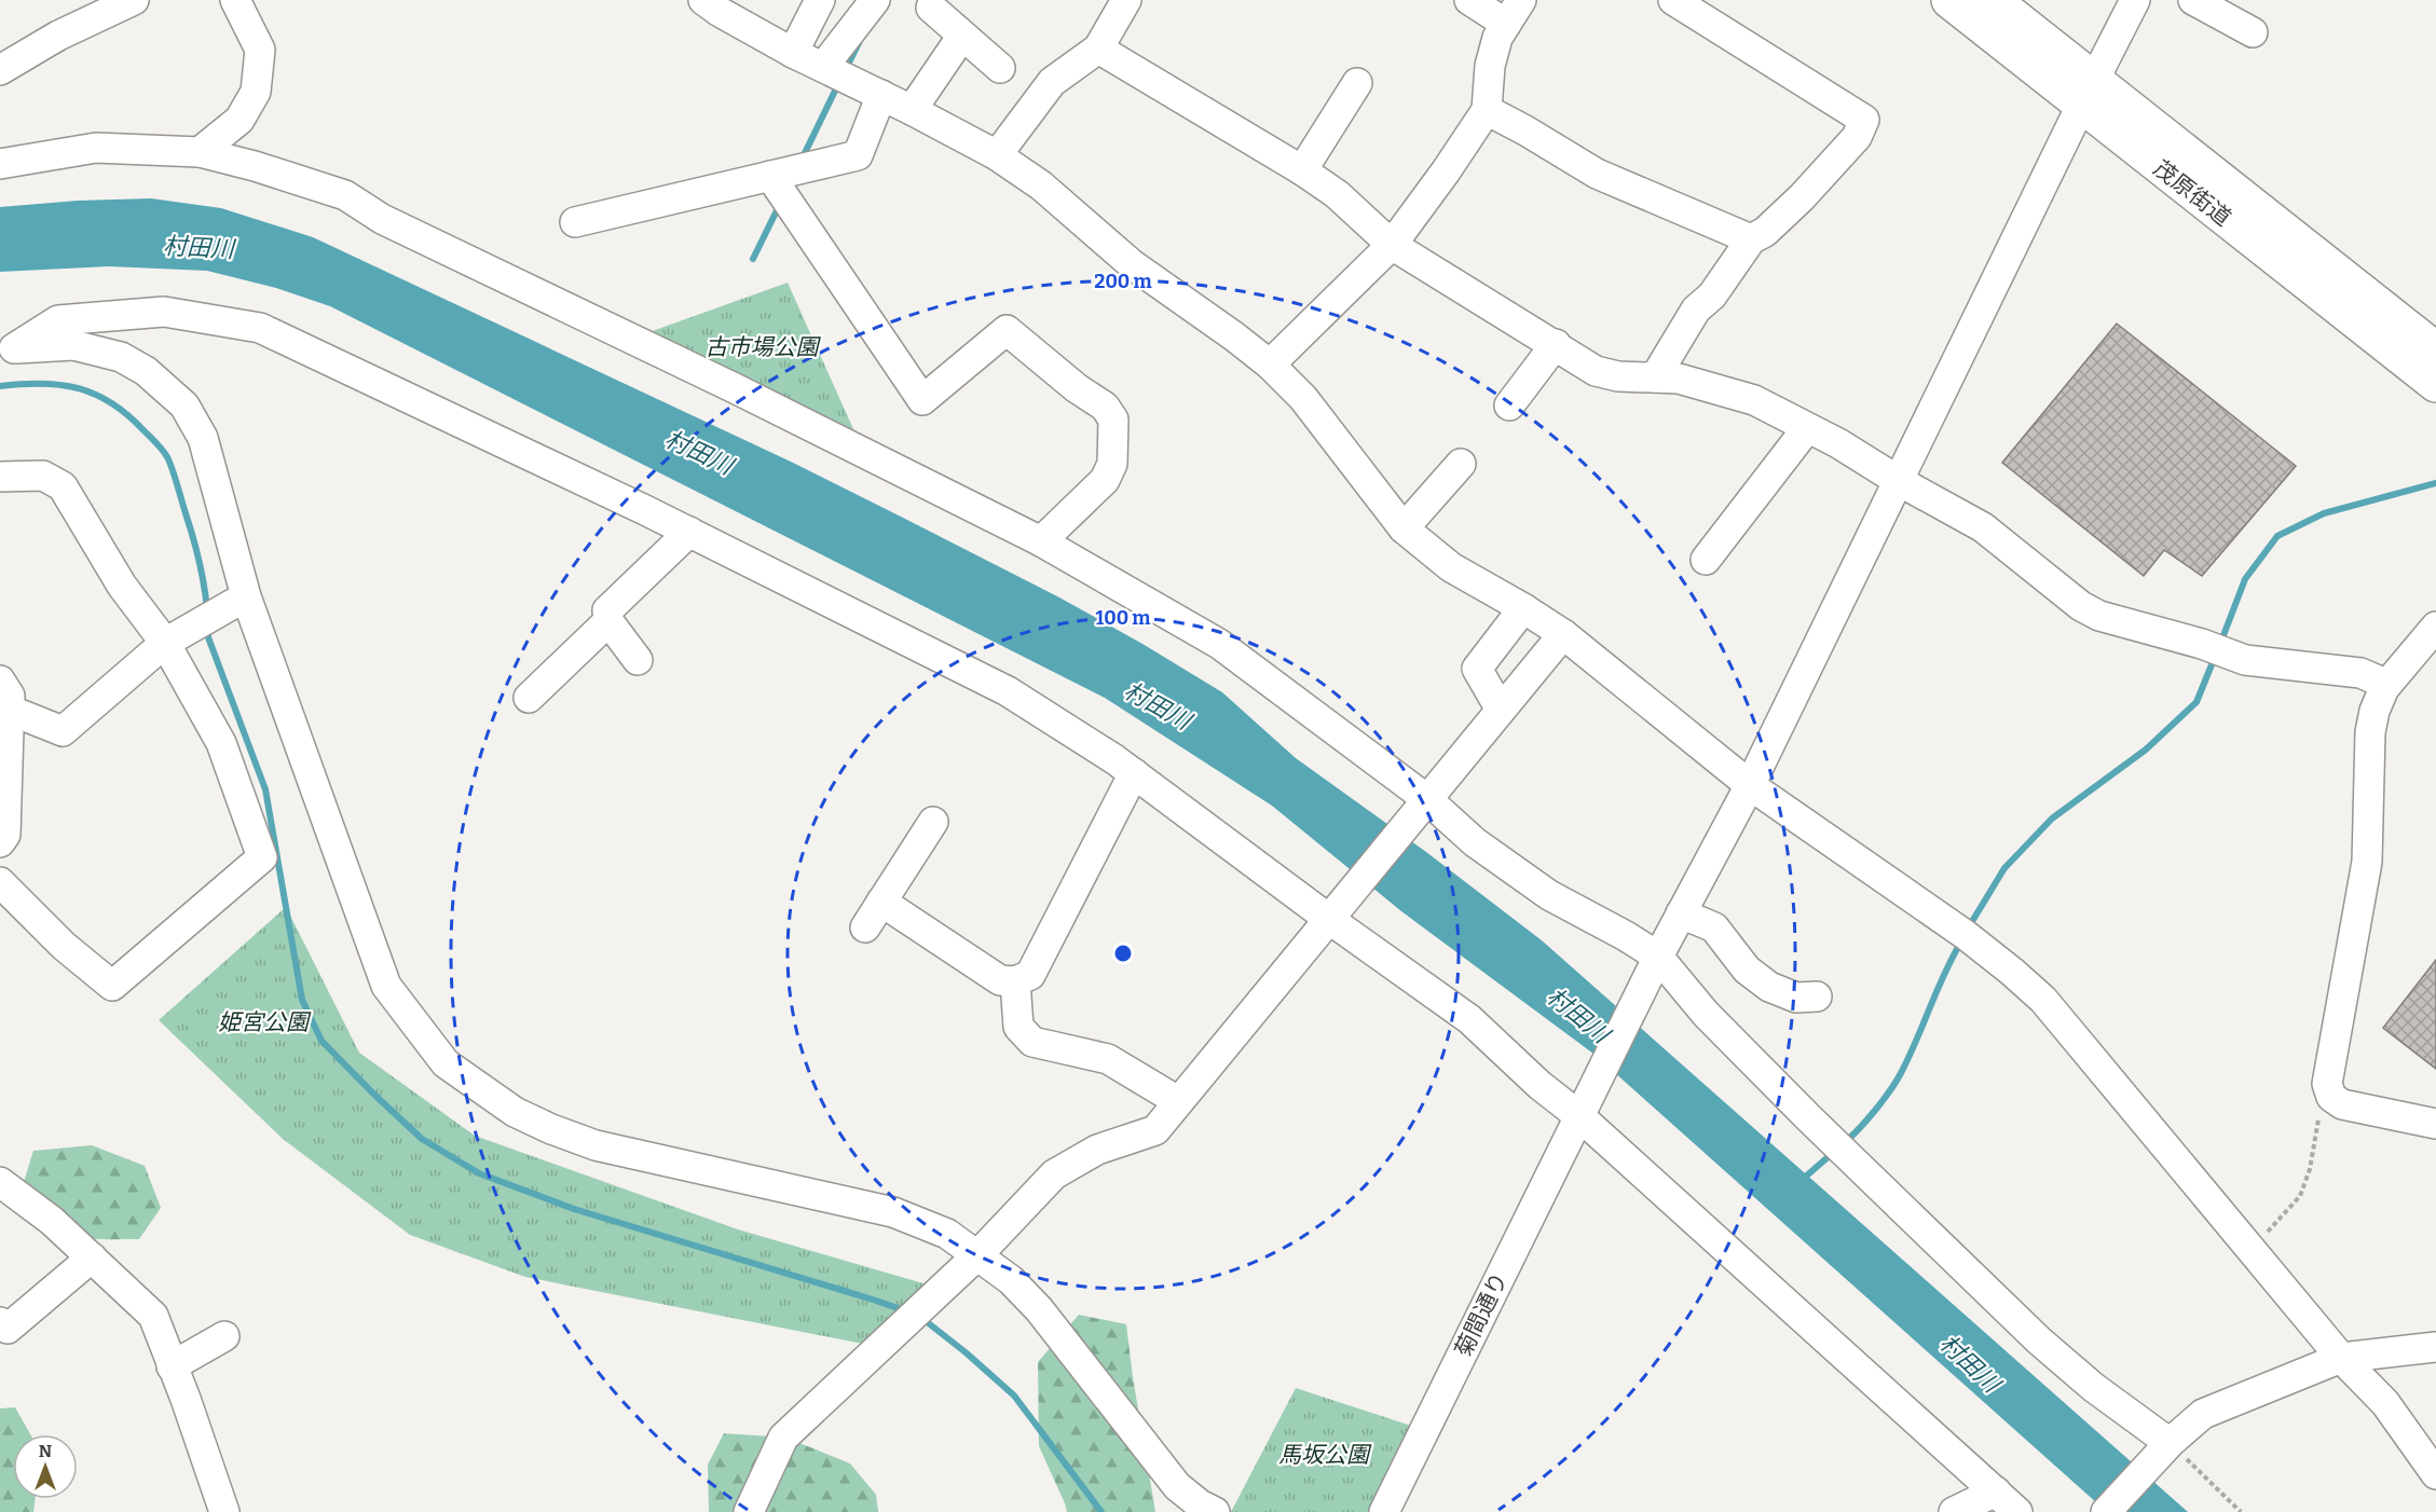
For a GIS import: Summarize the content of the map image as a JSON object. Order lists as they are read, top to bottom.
{
  "streets": {
    "main road": ["茂原街道"],
    "street": ["菊間通り"]
  },
  "crossings": [
    ["茂原街道", "菊間通り"]
  ],
  "water": ["村田川"],
  "parks": ["古市場公園", "姫宮公園", "馬坂公園"],
  "north": "top",
  "rings": ["200 m", "100 m"]
}
